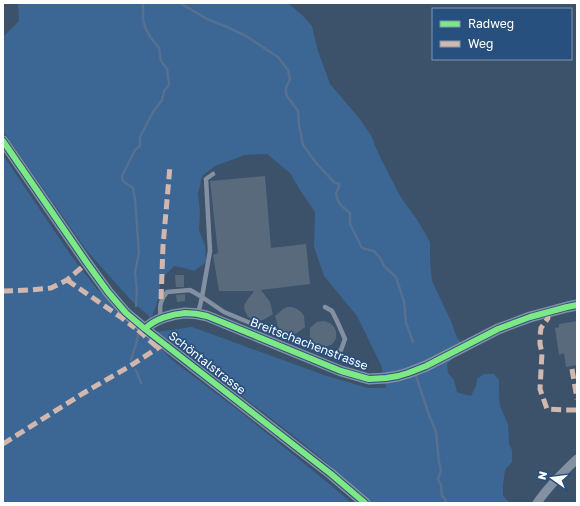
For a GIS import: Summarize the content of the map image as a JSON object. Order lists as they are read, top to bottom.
{
  "streets": {
    "street": ["Breitschachenstrasse", "Schöntalstrasse"]
  },
  "crossings": [
    ["Breitschachenstrasse", "Schöntalstrasse"]
  ],
  "legend": ["Radweg", "Weg"],
  "north": "left"
}
